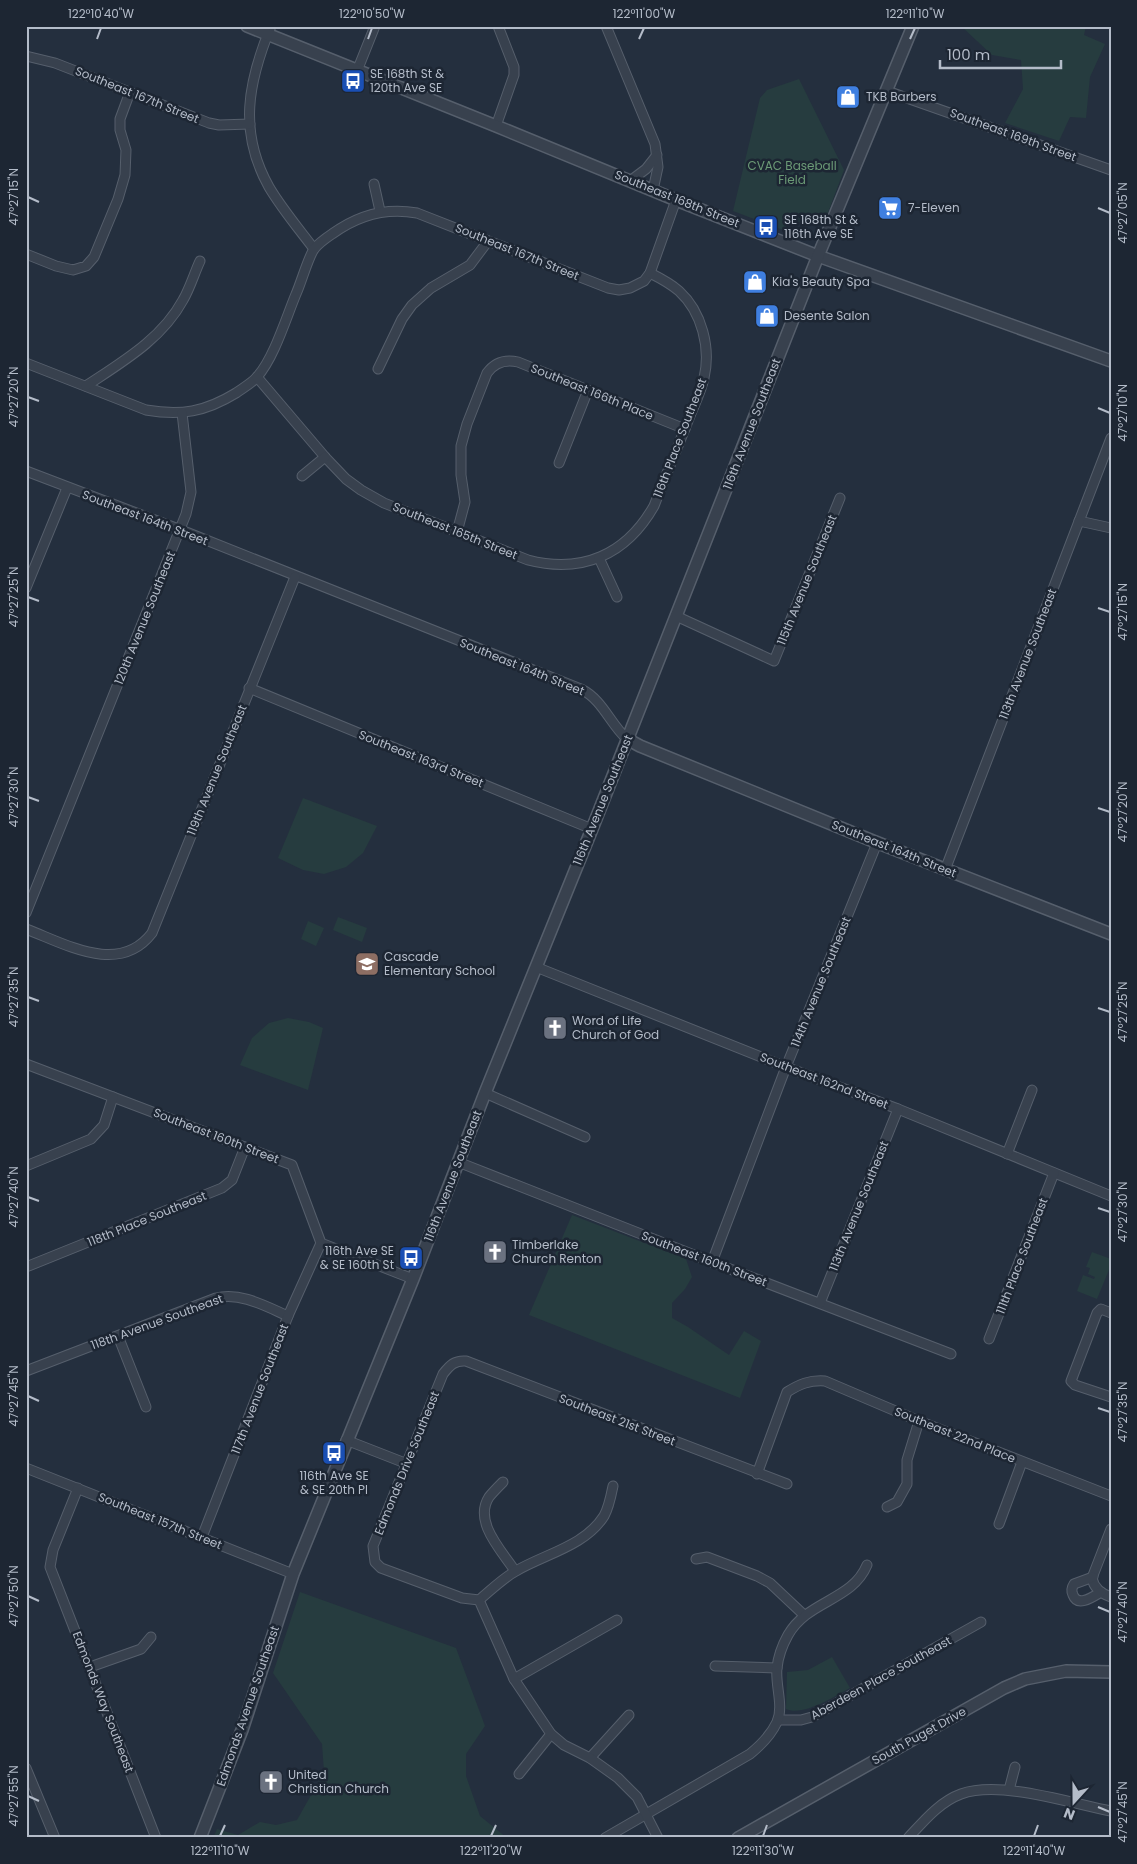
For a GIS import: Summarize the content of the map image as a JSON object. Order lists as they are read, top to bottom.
{
  "streets": {
    "street": [
      "Southeast 167th Street",
      "Southeast 169th Street",
      "Southeast 168th Street",
      "Southeast 166th Place",
      "116th Avenue Southeast",
      "116th Place Southeast",
      "Southeast 164th Street",
      "Southeast 165th Street",
      "115th Avenue Southeast",
      "120th Avenue Southeast",
      "113th Avenue Southeast",
      "Southeast 163rd Street",
      "119th Avenue Southeast",
      "114th Avenue Southeast",
      "Southeast 162nd Street",
      "Southeast 160th Street",
      "118th Place Southeast",
      "111th Place Southeast",
      "118th Avenue Southeast",
      "117th Avenue Southeast",
      "Southeast 21st Street",
      "Southeast 22nd Place",
      "Edmonds Drive Southeast",
      "Southeast 157th Street",
      "Aberdeen Place Southeast",
      "Edmonds Way Southeast",
      "Edmonds Avenue Southeast",
      "South Puget Drive"
    ]
  },
  "crossings": [
    ["Southeast 167th Street", "116th Place Southeast"],
    ["Southeast 169th Street", "116th Avenue Southeast"],
    ["Southeast 168th Street", "116th Avenue Southeast"],
    ["Southeast 166th Place", "116th Place Southeast"],
    ["Southeast 166th Place", "Southeast 165th Street"],
    ["116th Avenue Southeast", "Southeast 164th Street"],
    ["116th Avenue Southeast", "115th Avenue Southeast"],
    ["116th Avenue Southeast", "Southeast 163rd Street"],
    ["116th Avenue Southeast", "Southeast 162nd Street"],
    ["116th Avenue Southeast", "Southeast 160th Street"],
    ["116th Avenue Southeast", "Southeast 157th Street"],
    ["116th Avenue Southeast", "Edmonds Avenue Southeast"],
    ["116th Place Southeast", "Southeast 165th Street"],
    ["Southeast 164th Street", "120th Avenue Southeast"],
    ["Southeast 164th Street", "113th Avenue Southeast"],
    ["Southeast 164th Street", "119th Avenue Southeast"],
    ["Southeast 164th Street", "114th Avenue Southeast"],
    ["113th Avenue Southeast", "Southeast 162nd Street"],
    ["113th Avenue Southeast", "Southeast 160th Street"],
    ["Southeast 163rd Street", "119th Avenue Southeast"],
    ["114th Avenue Southeast", "Southeast 162nd Street"],
    ["114th Avenue Southeast", "Southeast 160th Street"],
    ["Southeast 162nd Street", "111th Place Southeast"],
    ["Southeast 160th Street", "118th Place Southeast"],
    ["Southeast 160th Street", "117th Avenue Southeast"],
    ["118th Avenue Southeast", "117th Avenue Southeast"],
    ["117th Avenue Southeast", "Southeast 157th Street"],
    ["Southeast 21st Street", "Southeast 22nd Place"],
    ["Southeast 21st Street", "Edmonds Drive Southeast"],
    ["Southeast 157th Street", "Edmonds Way Southeast"],
    ["Southeast 157th Street", "Edmonds Avenue Southeast"]
  ],
  "parks": ["CVAC Baseball Field"],
  "places": {
    "bus stop": [
      "SE 168th St & 120th Ave SE",
      "SE 168th St & 116th Ave SE",
      "116th Ave SE & SE 160th St",
      "116th Ave SE & SE 20th Pl"
    ],
    "shop": ["TKB Barbers", "Kia's Beauty Spa", "Desente Salon"],
    "supermarket": ["7-Eleven"],
    "school or university": ["Cascade Elementary School"],
    "church": ["Word of Life Church of God", "Timberlake Church Renton", "United Christian Church"]
  },
  "scale_bar": "100 m",
  "north": "bottom",
  "coordinates": [
    "122°10'40\"W",
    "122°10'50\"W",
    "122°11'00\"W",
    "122°11'10\"W",
    "47°27'15\"N",
    "47°27'05\"N",
    "47°27'20\"N",
    "47°27'10\"N",
    "47°27'25\"N",
    "47°27'30\"N",
    "47°27'35\"N",
    "47°27'40\"N",
    "47°27'45\"N",
    "47°27'50\"N",
    "47°27'55\"N",
    "122°11'20\"W",
    "122°11'30\"W",
    "122°11'40\"W"
  ]
}
